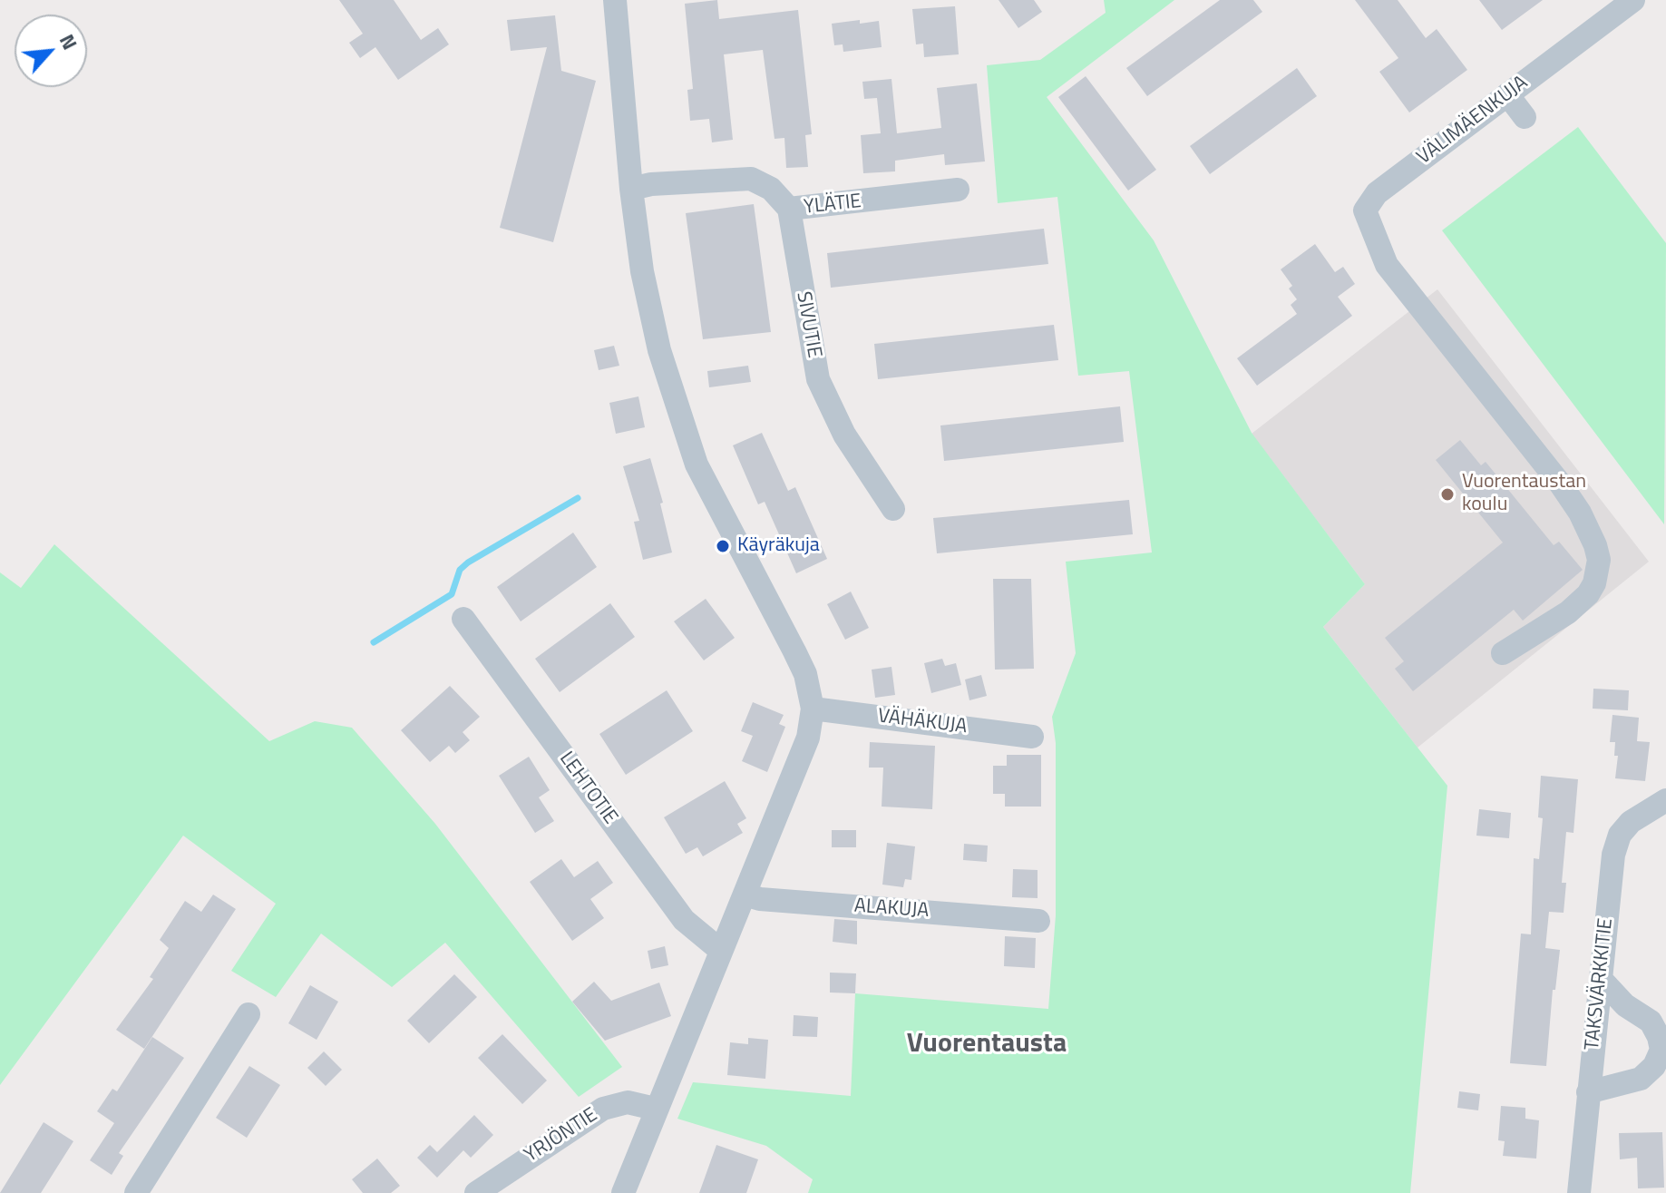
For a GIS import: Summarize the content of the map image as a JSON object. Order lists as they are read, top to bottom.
{
  "streets": {
    "street": [
      "VÄLIMÄENKUJA",
      "YLÄTIE",
      "SIVUTIE",
      "VÄHÄKUJA",
      "LEHTOTIE",
      "ALAKUJA",
      "TAKSVÄRKKITIE",
      "YRJÖNTIE"
    ]
  },
  "crossings": [
    ["YLÄTIE", "SIVUTIE"]
  ],
  "districts": ["Vuorentausta"],
  "places": ["Vuorentaustan koulu", "Käyräkuja"],
  "north": "top right"
}
